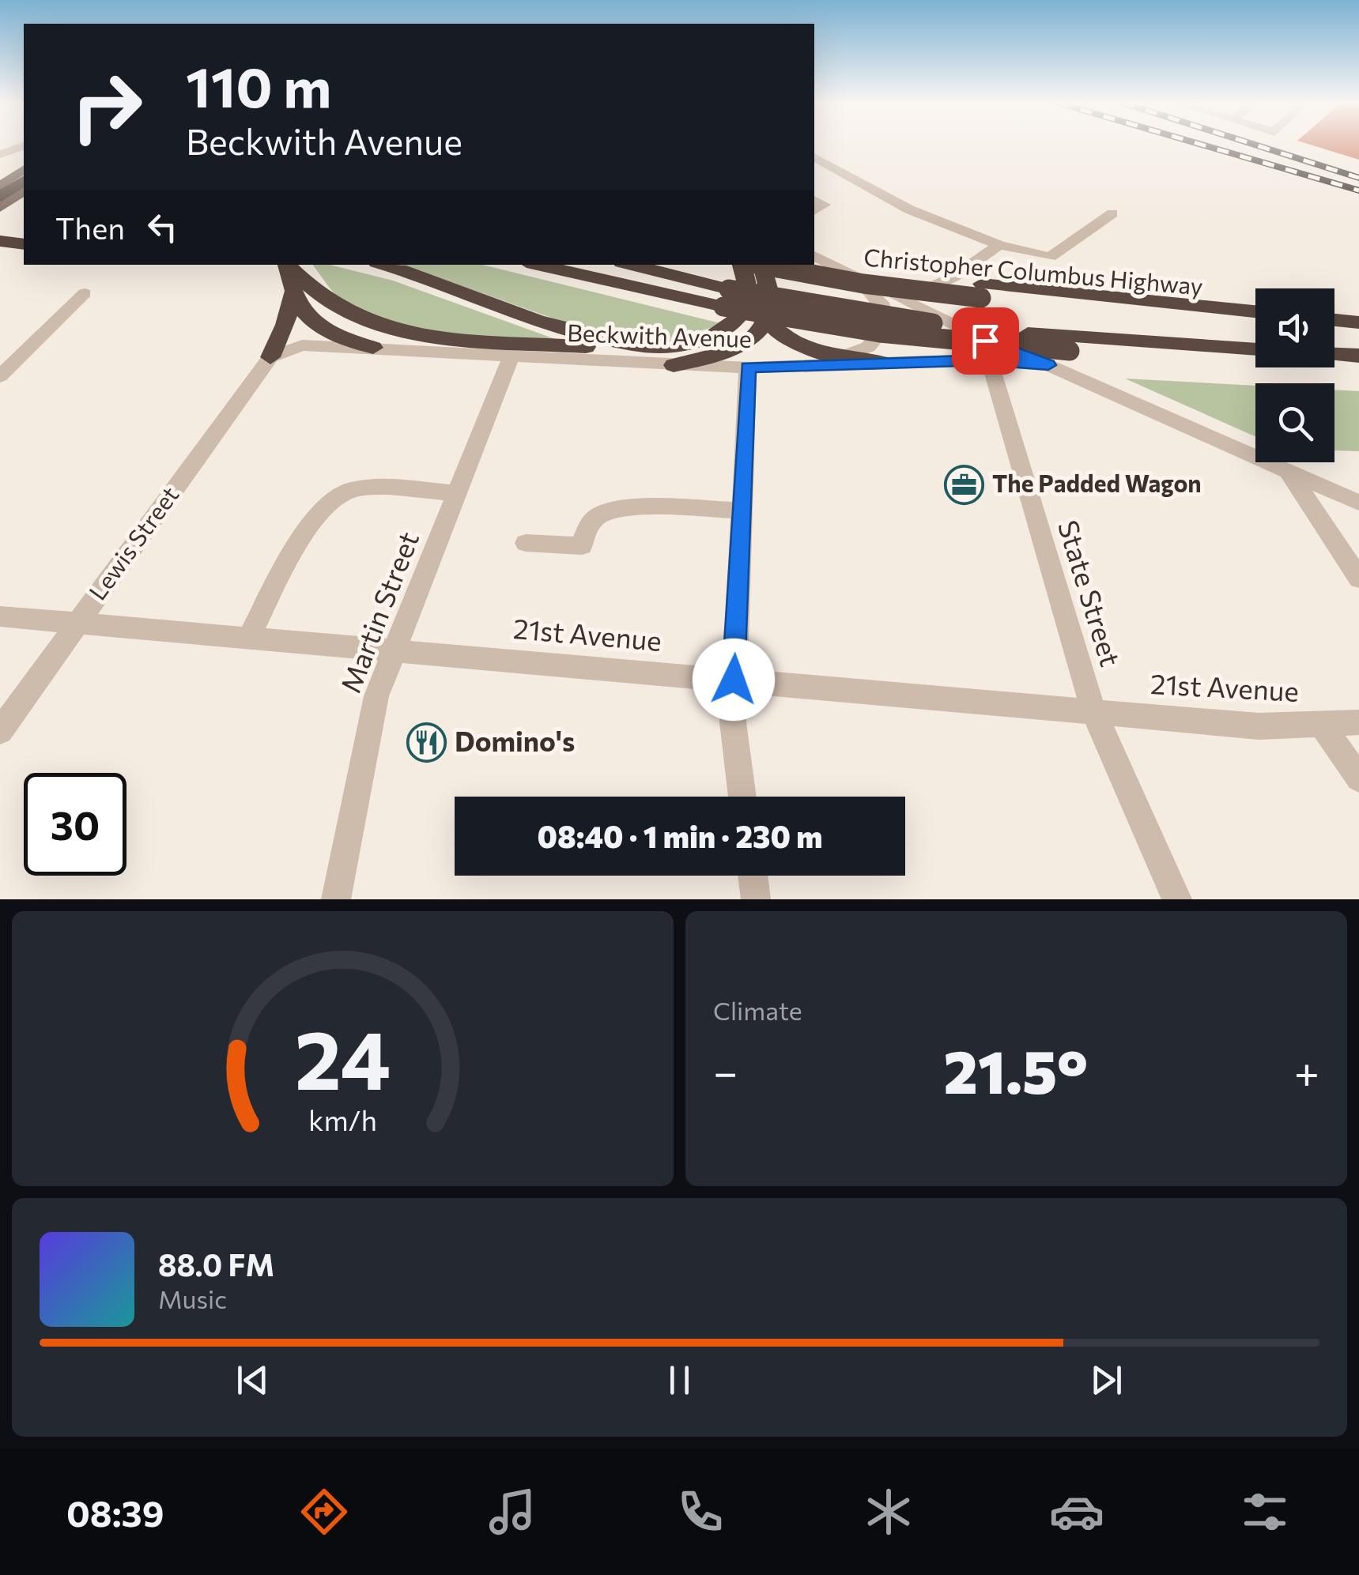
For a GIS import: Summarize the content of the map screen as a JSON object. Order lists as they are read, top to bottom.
{
  "streets": {
    "highway": ["Christopher Columbus Highway"],
    "street": [
      "Beckwith Avenue",
      "Lewis Street",
      "State Street",
      "Martin Street",
      "21st Avenue"
    ]
  },
  "crossings": [
    ["Beckwith Avenue", "Lewis Street"],
    ["Beckwith Avenue", "State Street"],
    ["Beckwith Avenue", "Martin Street"],
    ["Lewis Street", "21st Avenue"],
    ["State Street", "21st Avenue"],
    ["Martin Street", "21st Avenue"]
  ],
  "places": {
    "office": ["The Padded Wagon"],
    "restaurant": ["Domino's"]
  },
  "page": {
    "turn": ["110 m", "Beckwith Avenue"],
    "then": "Then",
    "limit": "30",
    "trip": "08:40 · 1 min · 230 m",
    "tile": "Climate",
    "heat": ["−", "21.5°", "+"],
    "song": ["88.0 FM", "Music"],
    "tabs": "08:39",
    "gauge": ["24", "km/h"]
  }
}
